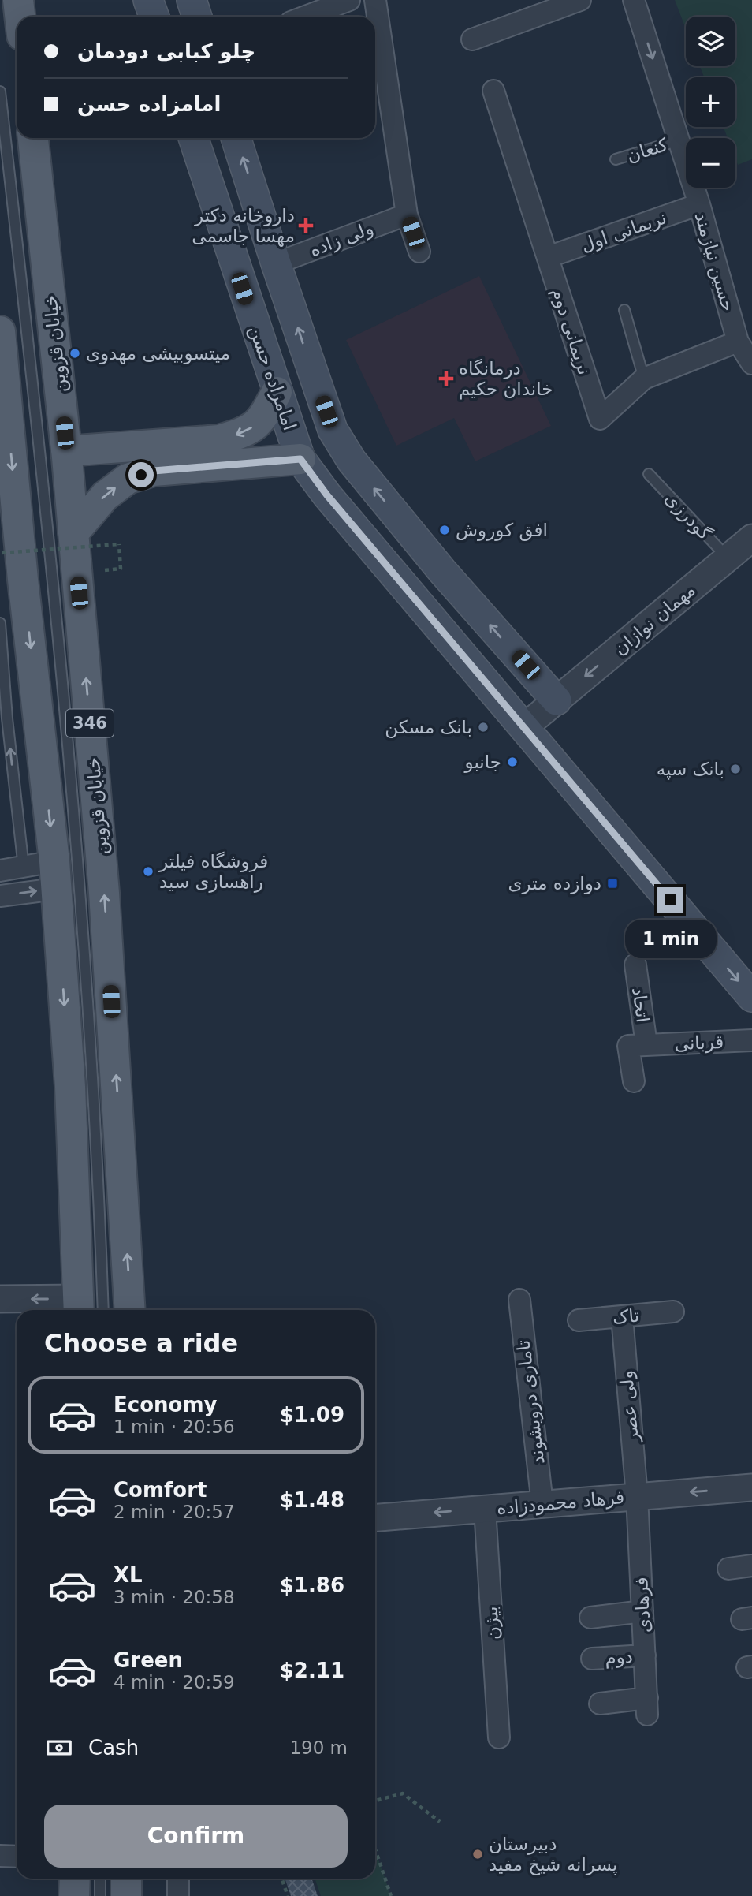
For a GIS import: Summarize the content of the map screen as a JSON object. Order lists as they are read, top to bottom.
{
  "streets": {
    "main road": ["خیابان قزوین", "امامزاده حسن", "346"],
    "street": [
      "نریمانی اول",
      "ولی زاده",
      "حسین نیازمند",
      "نریمانی دوم",
      "مهمان نوازان",
      "اتحاد",
      "قربانی",
      "تاک",
      "تاماری درویشوند",
      "ولی عصر",
      "فرهاد محمودزاده",
      "فرهادی",
      "بیژن",
      "دوم"
    ],
    "lane": ["کنعان", "گودرزی"]
  },
  "crossings": [
    ["کنعان", "حسین نیازمند"],
    ["نریمانی اول", "حسین نیازمند"],
    ["نریمانی اول", "نریمانی دوم"],
    ["حسین نیازمند", "نریمانی دوم"],
    ["امامزاده حسن", "مهمان نوازان"],
    ["گودرزی", "مهمان نوازان"],
    ["اتحاد", "قربانی"],
    ["تاک", "ولی عصر"],
    ["تاماری درویشوند", "فرهاد محمودزاده"],
    ["ولی عصر", "فرهاد محمودزاده"],
    ["ولی عصر", "فرهادی"],
    ["فرهاد محمودزاده", "فرهادی"],
    ["فرهاد محمودزاده", "بیژن"],
    ["فرهادی", "دوم"]
  ],
  "one_way": ["حسین نیازمند", "مهمان نوازان", "فرهاد محمودزاده"],
  "places": {
    "health": ["داروخانه دکتر مهسا جاسمی", "درمانگاه خاندان حکیم"],
    "other": [
      "میتسوبیشی مهدوی",
      "افق کوروش",
      "بانک مسکن",
      "جانبو",
      "بانک سپه",
      "فروشگاه فیلتر راهسازی سید",
      "دبیرستان پسرانه شیخ مفید"
    ],
    "transit": ["دوازده متری"]
  },
  "page": {
    "map_buttons": ["+", "−"],
    "banner": ["چلو کبابی دودمان", "امامزاده حسن"],
    "bubble": "1 min",
    "heading": "Choose a ride",
    "list": [
      {
        "name": "Economy",
        "note": "1 min · 20:56",
        "value": "$1.09"
      },
      {
        "name": "Comfort",
        "note": "2 min · 20:57",
        "value": "$1.48"
      },
      {
        "name": "XL",
        "note": "3 min · 20:58",
        "value": "$1.86"
      },
      {
        "name": "Green",
        "note": "4 min · 20:59",
        "value": "$2.11"
      }
    ],
    "pay": ["Cash", "190 m"],
    "buttons": "Confirm"
  }
}
